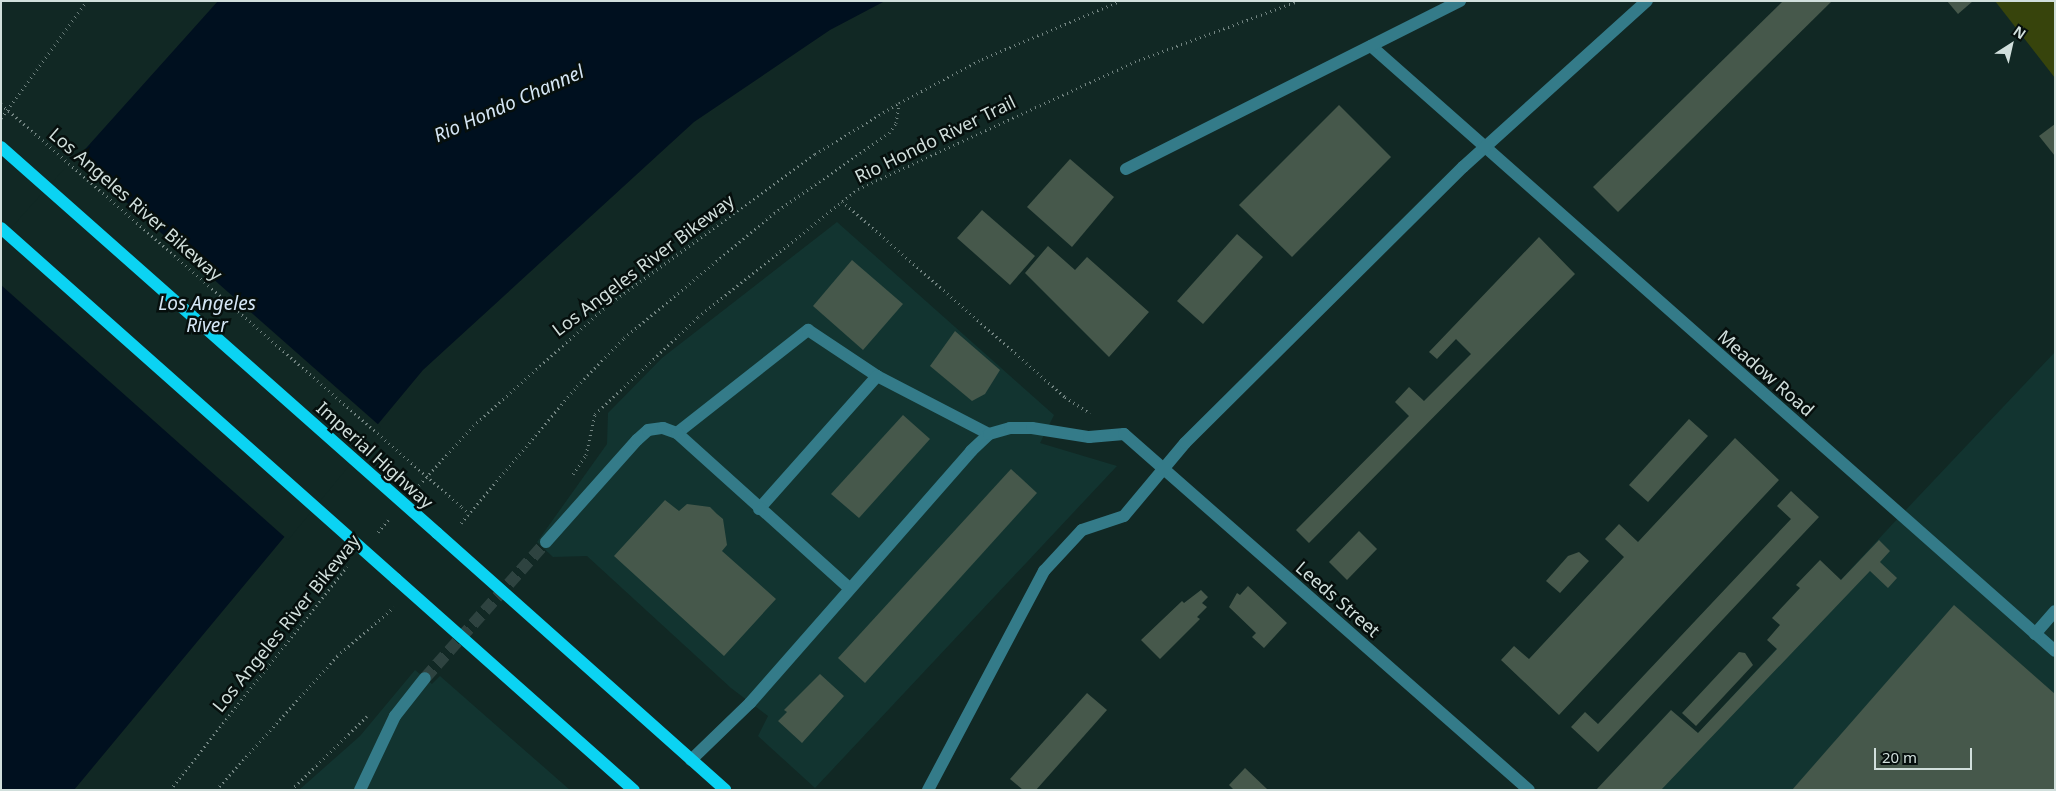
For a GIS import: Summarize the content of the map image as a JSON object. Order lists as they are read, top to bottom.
{
  "streets": {
    "main road": ["Imperial Highway"],
    "street": ["Meadow Road", "Leeds Street"],
    "path": ["Rio Hondo River Trail", "Los Angeles River Bikeway"]
  },
  "crossings": [
    ["Rio Hondo River Trail", "Leeds Street"]
  ],
  "water": ["Rio Hondo Channel", "Los Angeles River"],
  "scale_bar": "20 m",
  "north": "top right"
}
